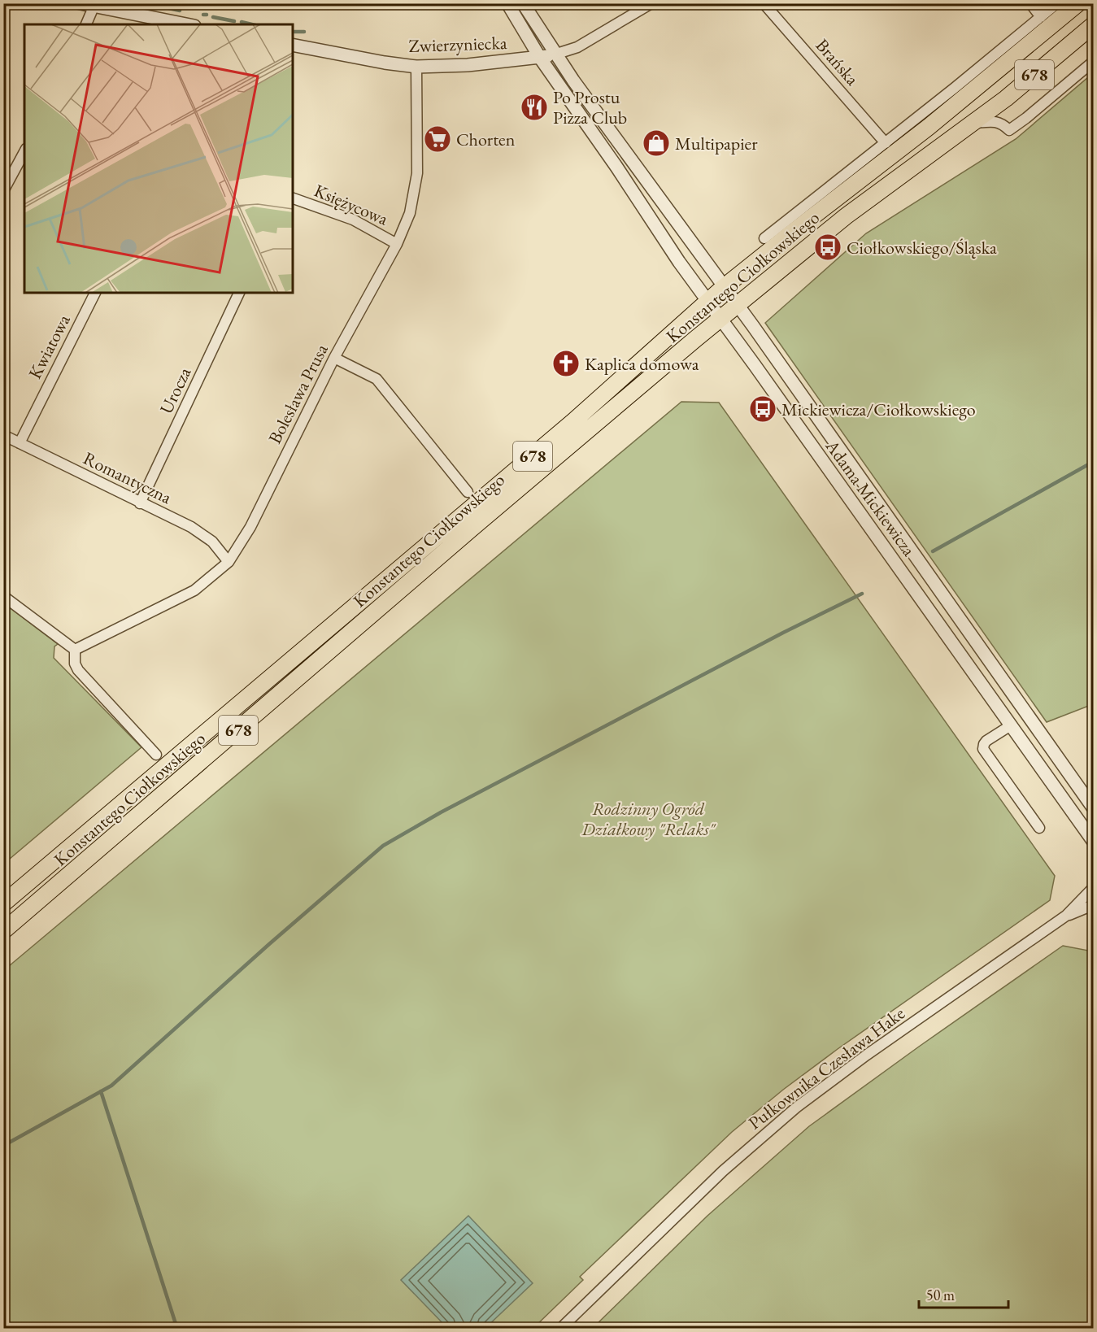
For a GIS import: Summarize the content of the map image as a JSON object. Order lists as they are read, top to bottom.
{
  "streets": {
    "main road": ["678", "Konstantego Ciołkowskiego"],
    "street": [
      "Zwierzyniecka",
      "Brańska",
      "Księżycowa",
      "Kwiatowa",
      "Urocza",
      "Bolesława Prusa",
      "Romantyczna",
      "Adama Mickiewicza",
      "Pułkownika Czesława Hake"
    ]
  },
  "crossings": [
    ["Zwierzyniecka", "Bolesława Prusa"],
    ["Zwierzyniecka", "Adama Mickiewicza"],
    ["Brańska", "Konstantego Ciołkowskiego"],
    ["Księżycowa", "Bolesława Prusa"],
    ["Konstantego Ciołkowskiego", "Adama Mickiewicza"],
    ["Kwiatowa", "Romantyczna"],
    ["Urocza", "Romantyczna"],
    ["Bolesława Prusa", "Romantyczna"]
  ],
  "parks": ["Rodzinny Ogród Działkowy \"Relaks\""],
  "places": {
    "restaurant": ["Po Prostu Pizza Club"],
    "supermarket": ["Chorten"],
    "shop": ["Multipapier"],
    "bus stop": ["Ciołkowskiego/Śląska", "Mickiewicza/Ciołkowskiego"],
    "church": ["Kaplica domowa"]
  },
  "scale_bar": "50 m"
}
